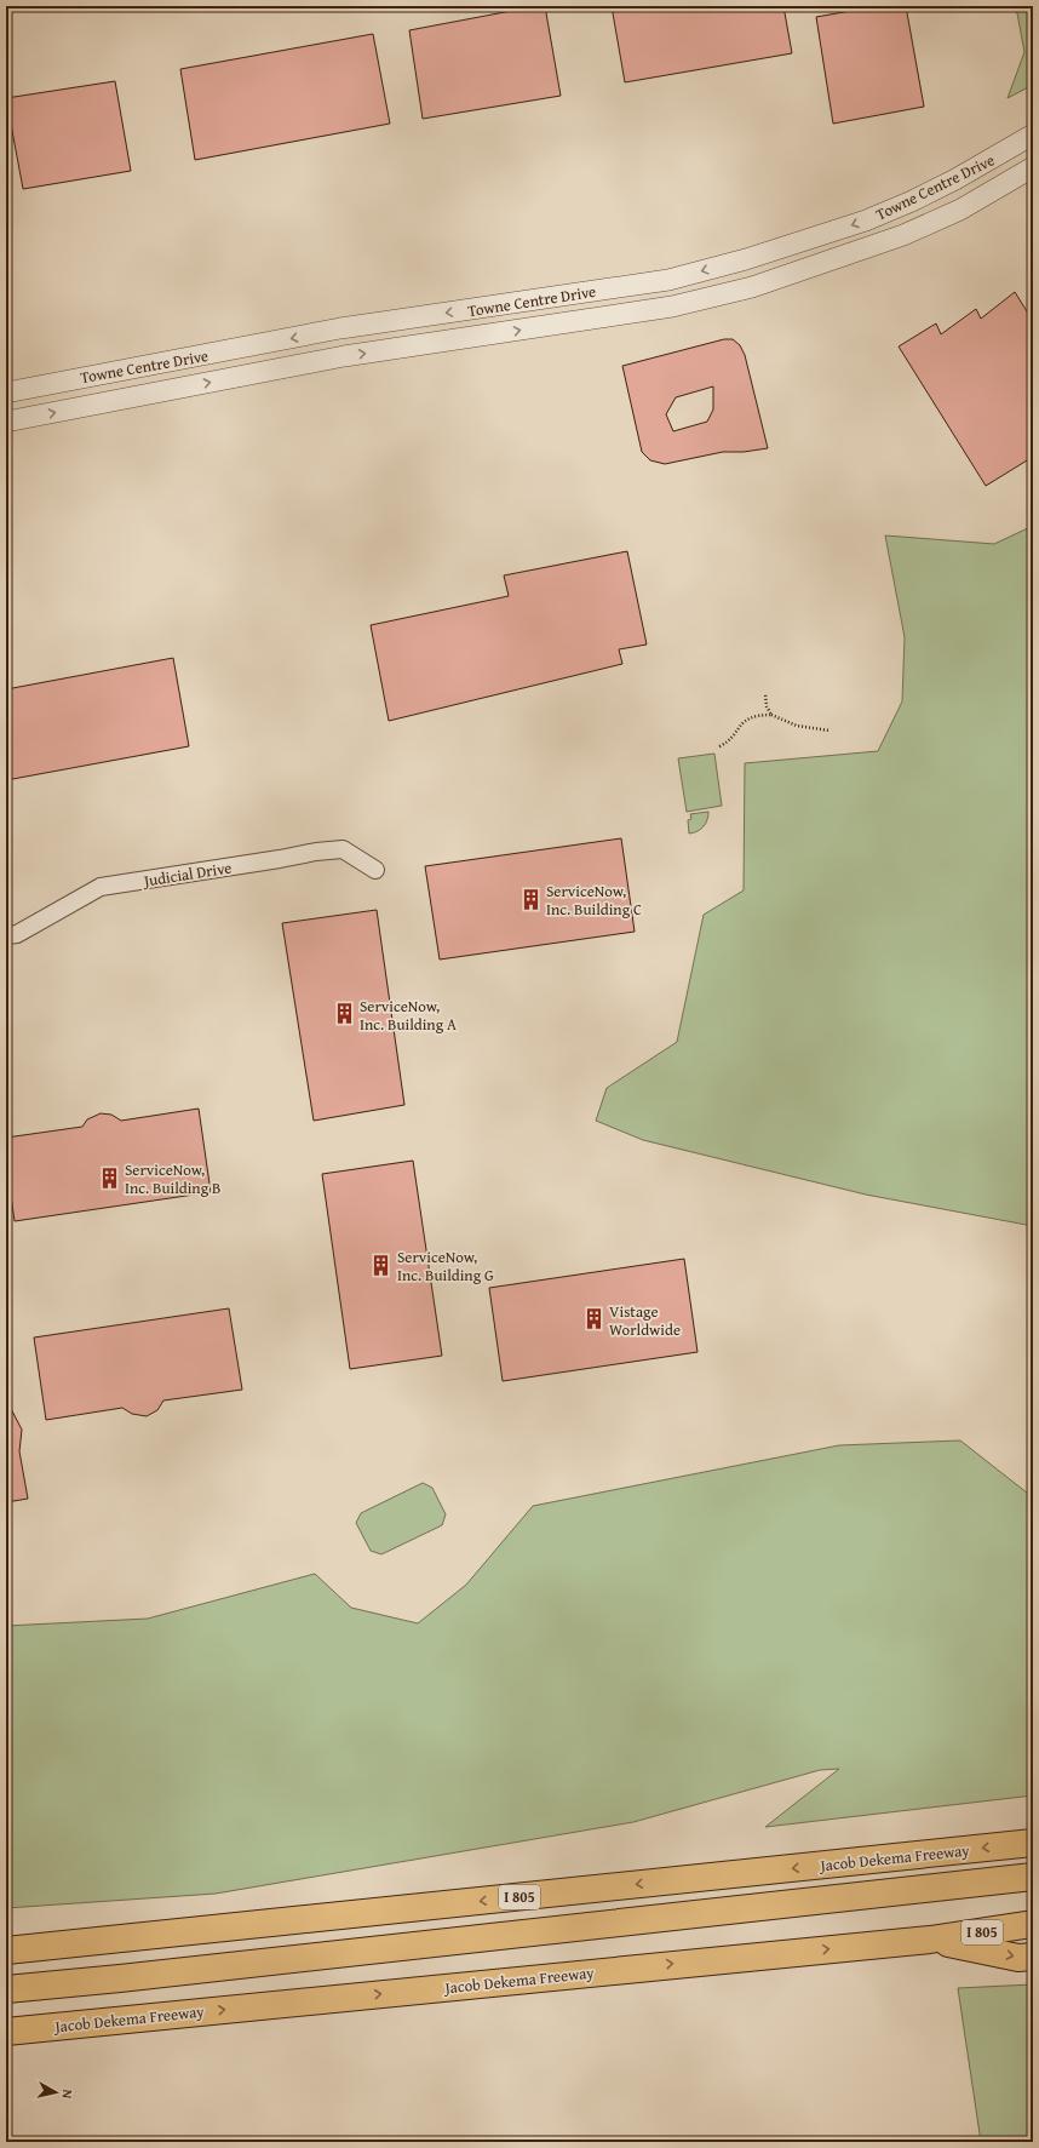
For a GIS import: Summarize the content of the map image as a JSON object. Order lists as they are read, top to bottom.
{
  "streets": {
    "highway": ["Jacob Dekema Freeway", "I 805"],
    "street": ["Towne Centre Drive", "Judicial Drive"]
  },
  "places": {
    "building": [
      "ServiceNow, Inc. Building C",
      "ServiceNow, Inc. Building A",
      "ServiceNow, Inc. Building B",
      "ServiceNow, Inc. Building G",
      "Vistage Worldwide"
    ]
  },
  "north": "right"
}
